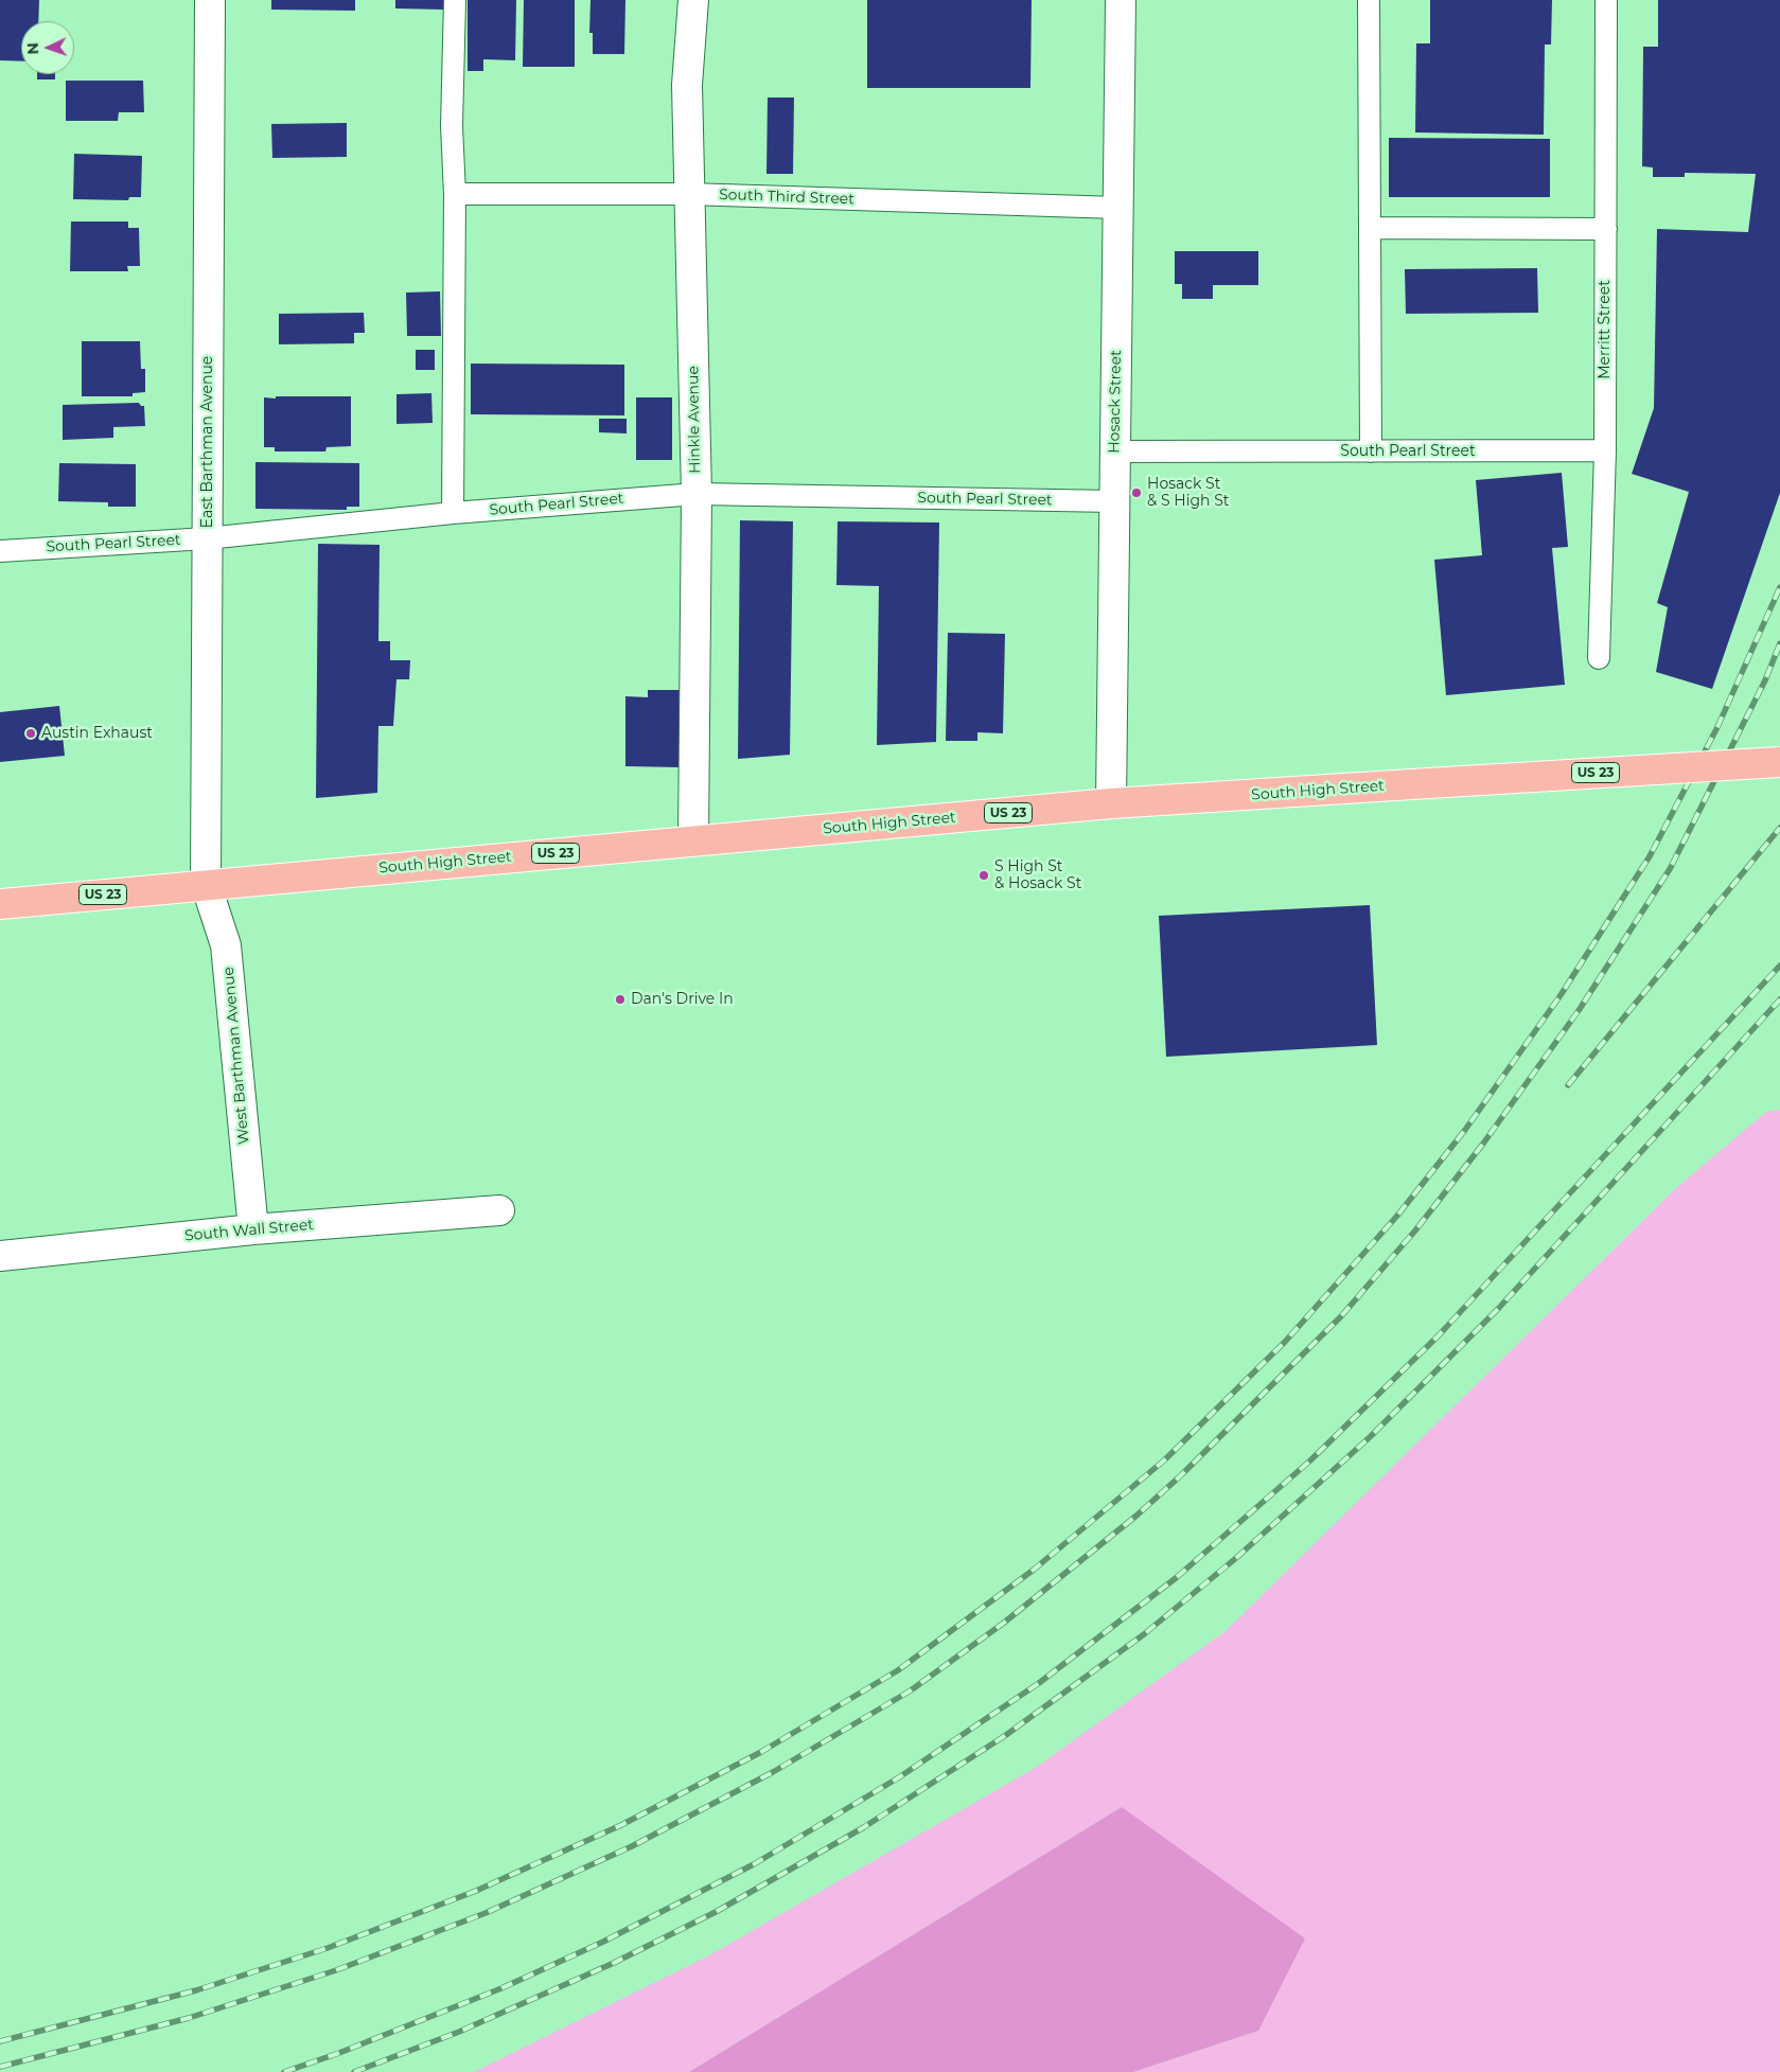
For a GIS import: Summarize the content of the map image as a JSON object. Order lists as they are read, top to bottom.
{
  "streets": {
    "main road": ["US 23", "South High Street"],
    "street": [
      "Hosack Street",
      "Hinkle Avenue",
      "East Barthman Avenue",
      "West Barthman Avenue",
      "South Wall Street"
    ],
    "lane": ["South Third Street", "Merritt Street", "South Pearl Street"]
  },
  "crossings": [
    ["South Third Street", "Hosack Street"],
    ["South Third Street", "Hinkle Avenue"],
    ["Merritt Street", "South Pearl Street"],
    ["Hosack Street", "South Pearl Street"],
    ["Hosack Street", "South High Street"],
    ["Hinkle Avenue", "South Pearl Street"],
    ["Hinkle Avenue", "South High Street"],
    ["East Barthman Avenue", "South Pearl Street"],
    ["East Barthman Avenue", "South High Street"],
    ["East Barthman Avenue", "West Barthman Avenue"],
    ["South High Street", "West Barthman Avenue"],
    ["West Barthman Avenue", "South Wall Street"]
  ],
  "places": [
    "Hosack St & S High St",
    "Austin Exhaust",
    "S High St & Hosack St",
    "Dan's Drive In"
  ],
  "north": "left"
}
